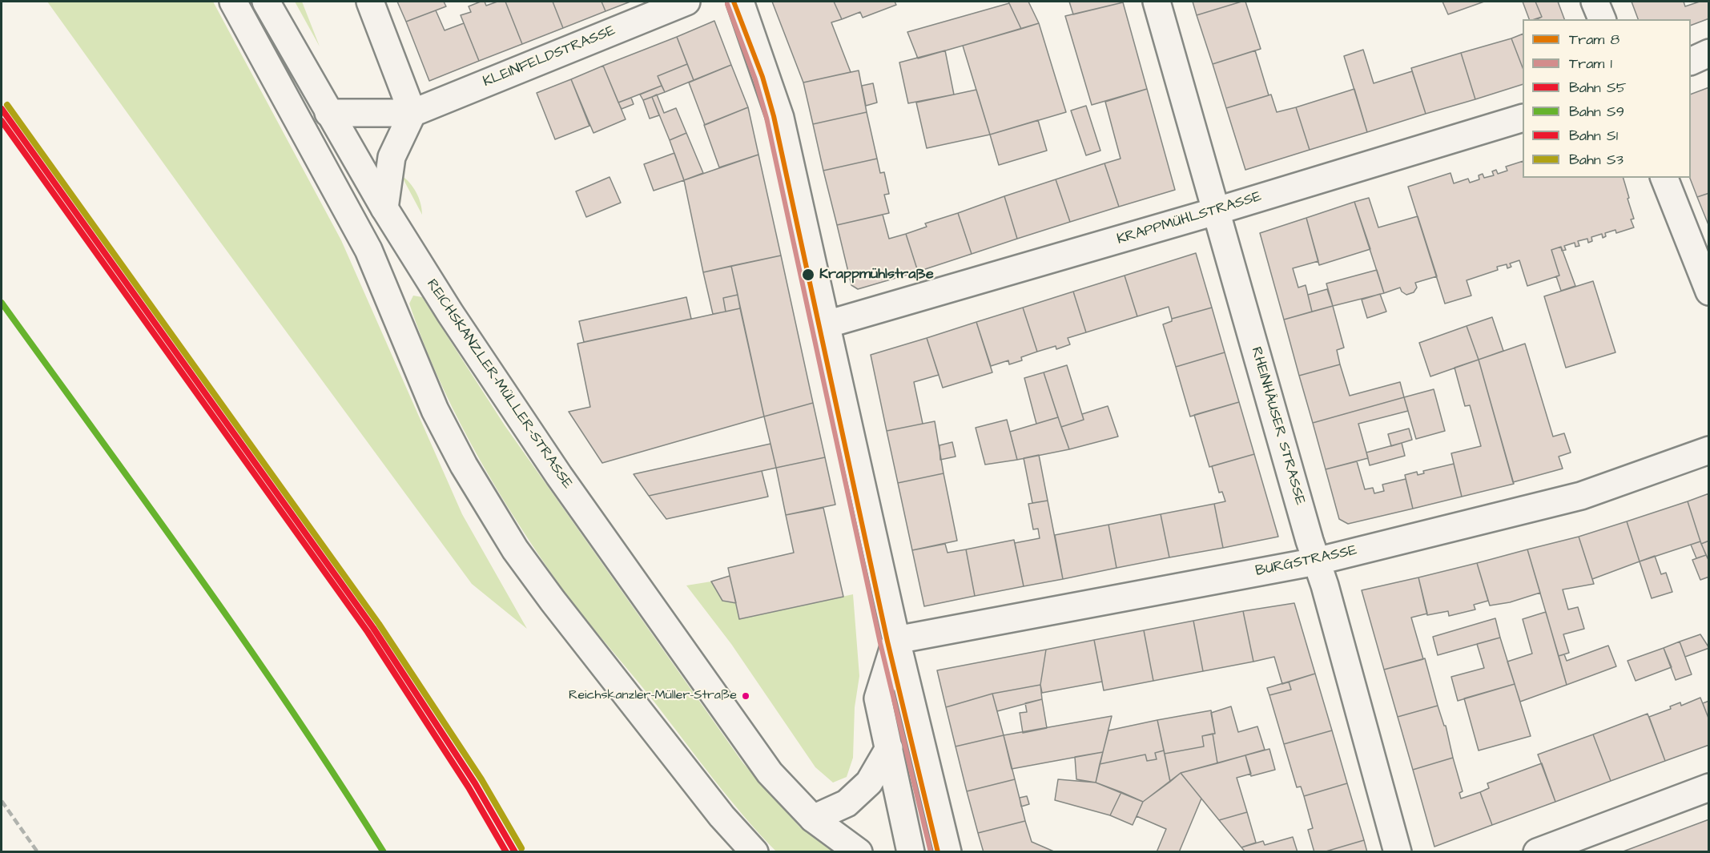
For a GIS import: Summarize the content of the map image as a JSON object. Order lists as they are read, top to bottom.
{
  "streets": {
    "street": [
      "KLEINFELDSTRASSE",
      "KRAPPMÜHLSTRASSE",
      "REICHSKANZLER-MÜLLER-STRASSE",
      "RHEINHÄUSER STRASSE",
      "BURGSTRASSE"
    ]
  },
  "crossings": [
    ["KLEINFELDSTRASSE", "REICHSKANZLER-MÜLLER-STRASSE"],
    ["KRAPPMÜHLSTRASSE", "RHEINHÄUSER STRASSE"],
    ["RHEINHÄUSER STRASSE", "BURGSTRASSE"]
  ],
  "places": ["Krappmühlstraße", "Reichskanzler-Müller-Straße"],
  "lines": [
    "tram line 8",
    "tram line 1",
    "rail line S3",
    "rail line S5",
    "rail line S1",
    "rail line S9"
  ],
  "legend": [
    "Tram 8",
    "Tram 1",
    "Bahn S5",
    "Bahn S9",
    "Bahn S1",
    "Bahn S3"
  ]
}
